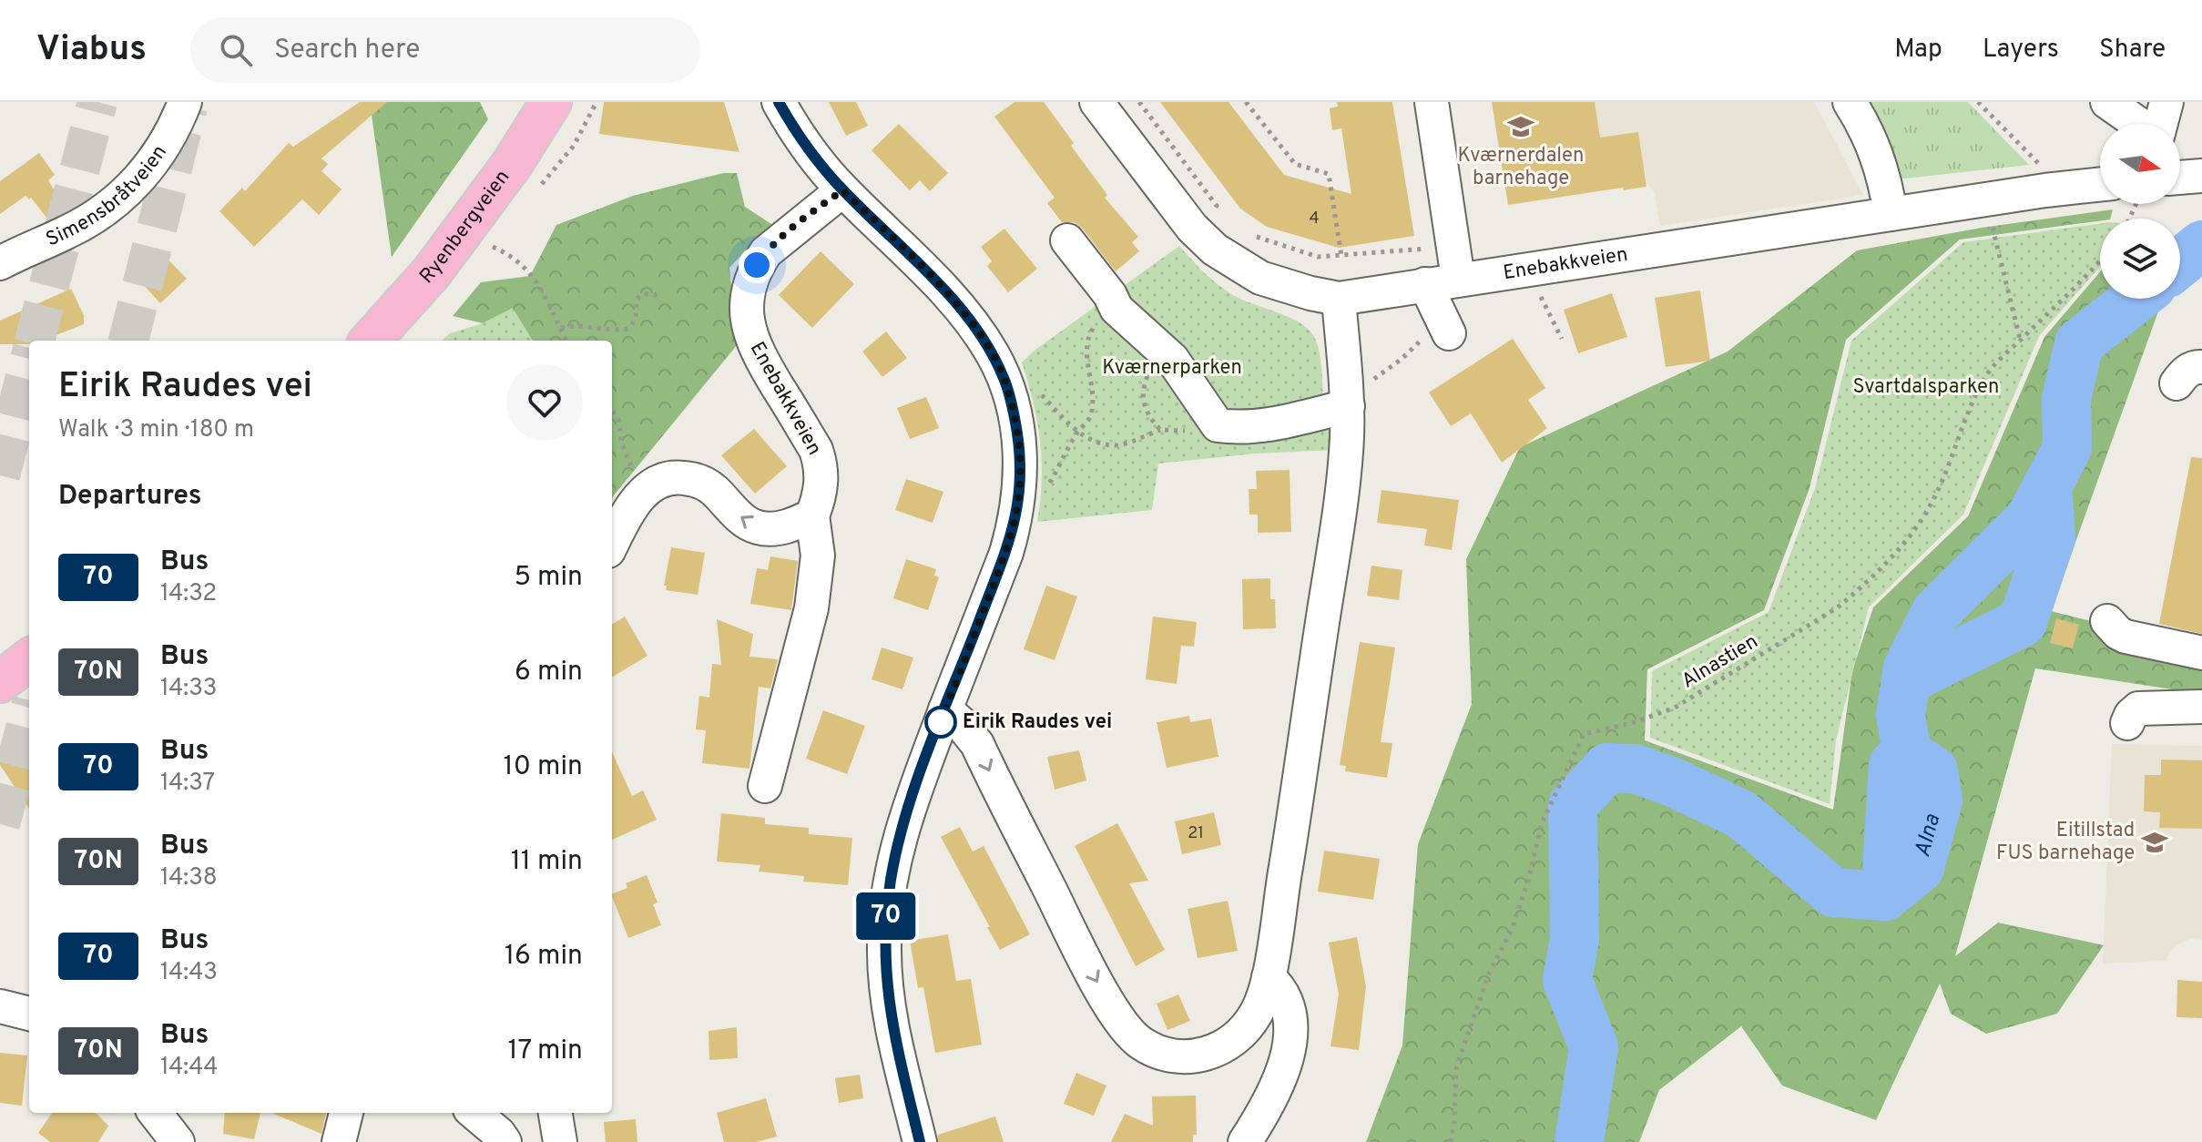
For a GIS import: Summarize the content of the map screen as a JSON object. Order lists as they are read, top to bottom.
{
  "streets": {
    "main road": ["Ryenbergveien"],
    "street": ["Simensbråtveien", "Enebakkveien"],
    "path": ["Alnastien"]
  },
  "water": ["Alna"],
  "parks": ["Kværnerparken", "Svartdalsparken"],
  "places": {
    "school or university": ["Kværnerdalen barnehage", "Eitillstad FUS barnehage"],
    "other": ["Eirik Raudes vei"]
  },
  "lines": ["bus line 70"],
  "house_numbers": ["4", "21"],
  "north": "right",
  "page": {
    "header": "Viabus",
    "search": "Search here",
    "nav": ["Map", "Layers", "Share"],
    "on_map": "70",
    "heading": [
      ["Eirik Raudes vei", "Walk · 3 min · 180 m"],
      "Departures"
    ],
    "list": [
      {
        "mark": "70",
        "name": "Bus",
        "note": "14:32",
        "value": "5 min"
      },
      {
        "mark": "70N",
        "name": "Bus",
        "note": "14:33",
        "value": "6 min"
      },
      {
        "mark": "70",
        "name": "Bus",
        "note": "14:37",
        "value": "10 min"
      },
      {
        "mark": "70N",
        "name": "Bus",
        "note": "14:38",
        "value": "11 min"
      },
      {
        "mark": "70",
        "name": "Bus",
        "note": "14:43",
        "value": "16 min"
      },
      {
        "mark": "70N",
        "name": "Bus",
        "note": "14:44",
        "value": "17 min"
      }
    ]
  }
}
